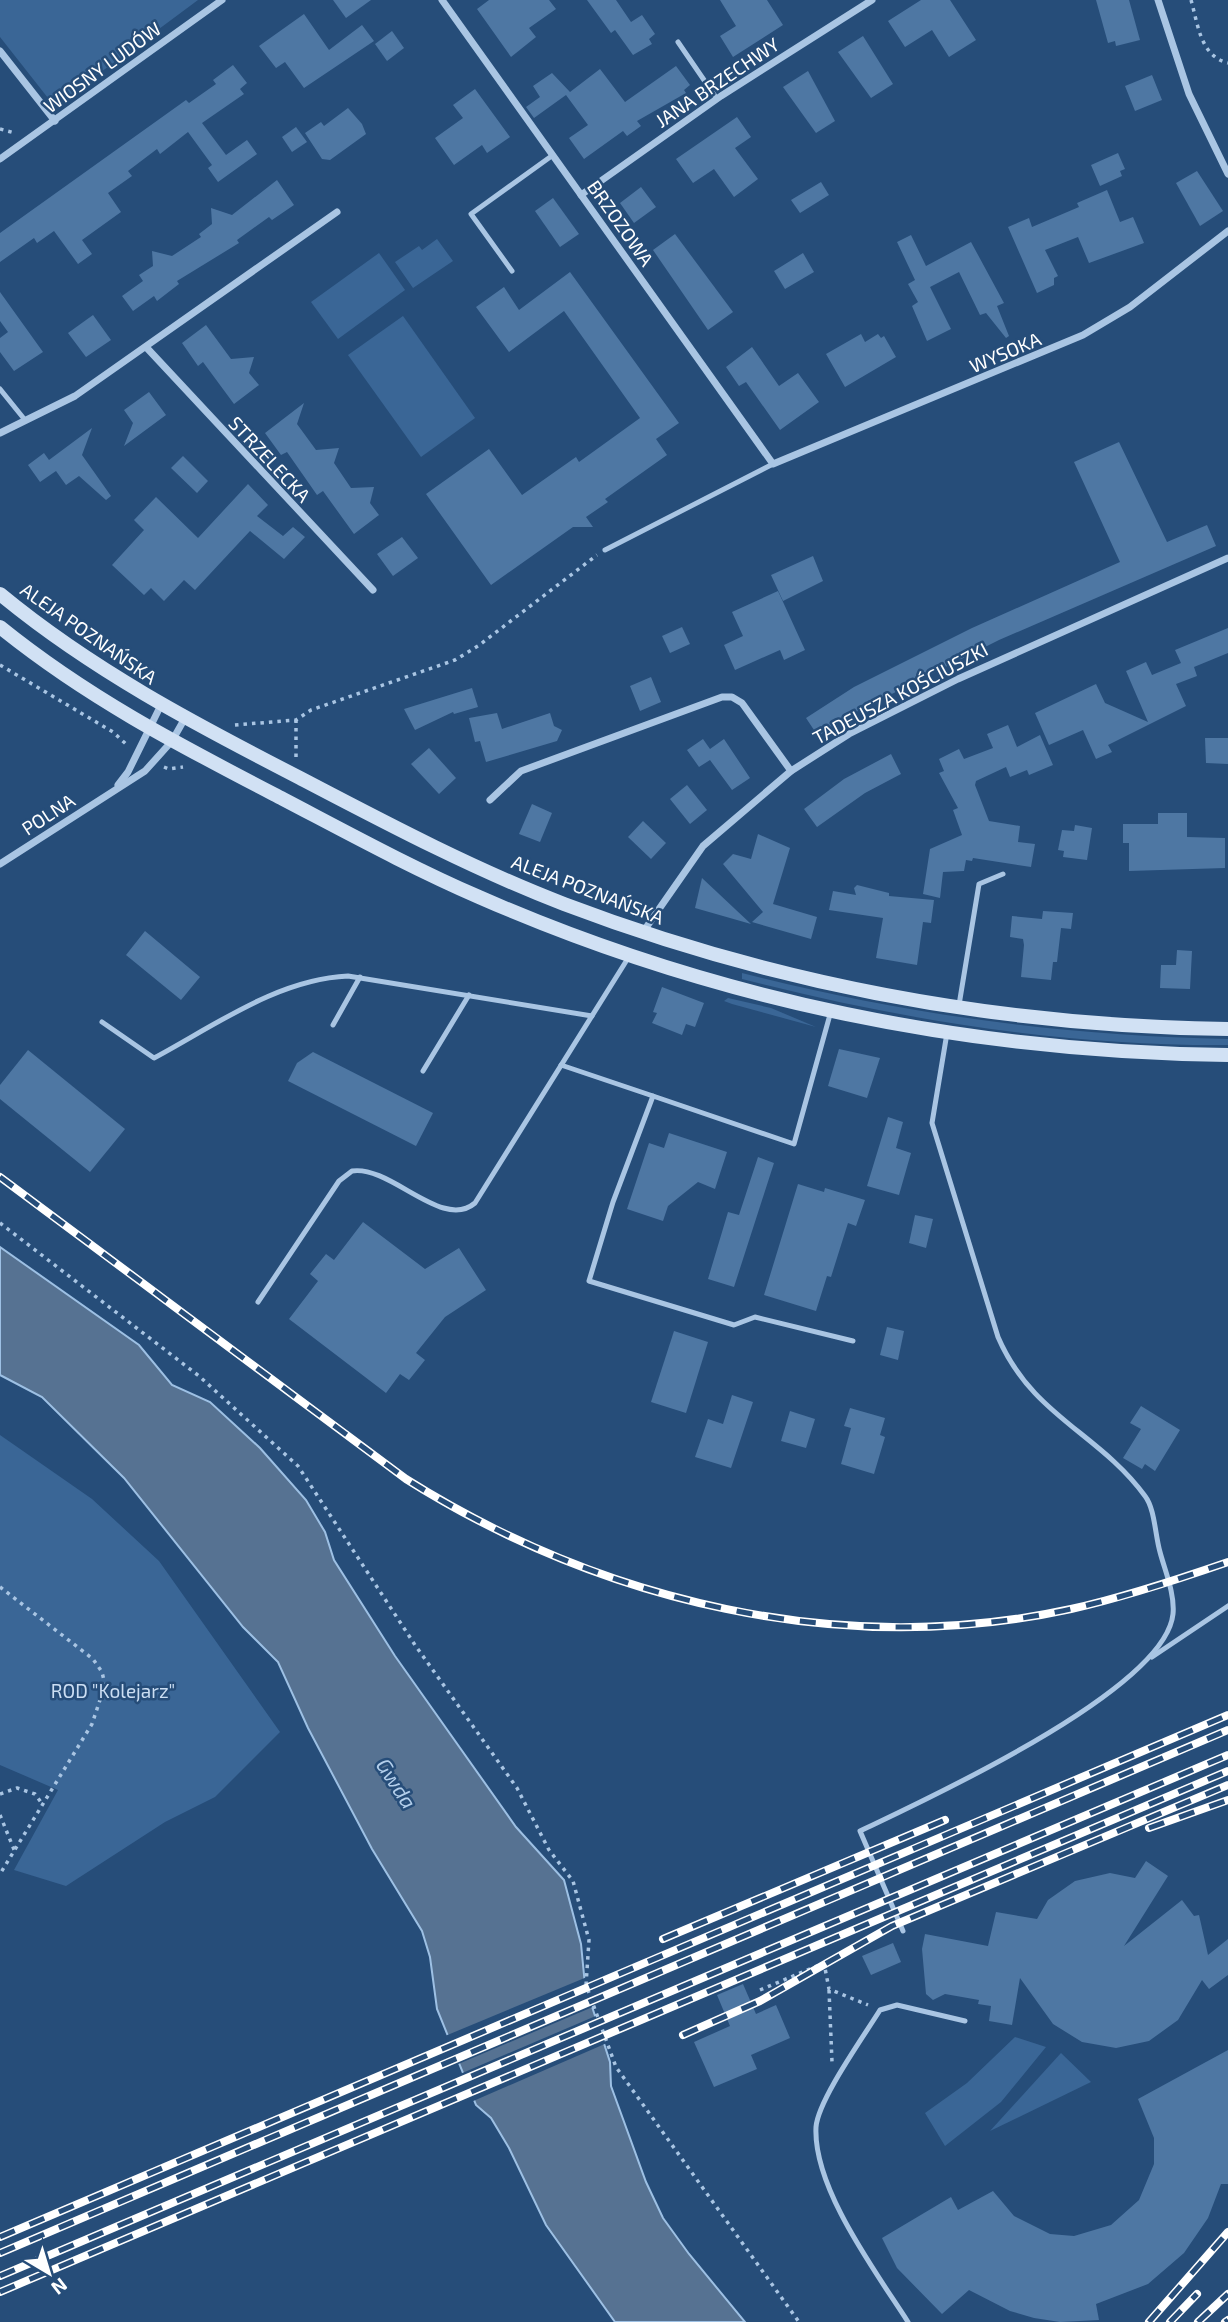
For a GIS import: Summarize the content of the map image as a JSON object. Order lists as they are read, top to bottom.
{
  "streets": {
    "main road": ["ALEJA POZNAŃSKA"],
    "street": [
      "WIOSNY LUDÓW",
      "JANA BRZECHWY",
      "BRZOZOWA",
      "WYSOKA",
      "STRZELECKA",
      "TADEUSZA KOŚCIUSZKI",
      "POLNA"
    ]
  },
  "crossings": [
    ["JANA BRZECHWY", "BRZOZOWA"],
    ["BRZOZOWA", "WYSOKA"],
    ["ALEJA POZNAŃSKA", "TADEUSZA KOŚCIUSZKI"],
    ["ALEJA POZNAŃSKA", "POLNA"]
  ],
  "water": ["Gwda"],
  "parks": ["ROD \"Kolejarz\""],
  "north": "bottom right"
}
